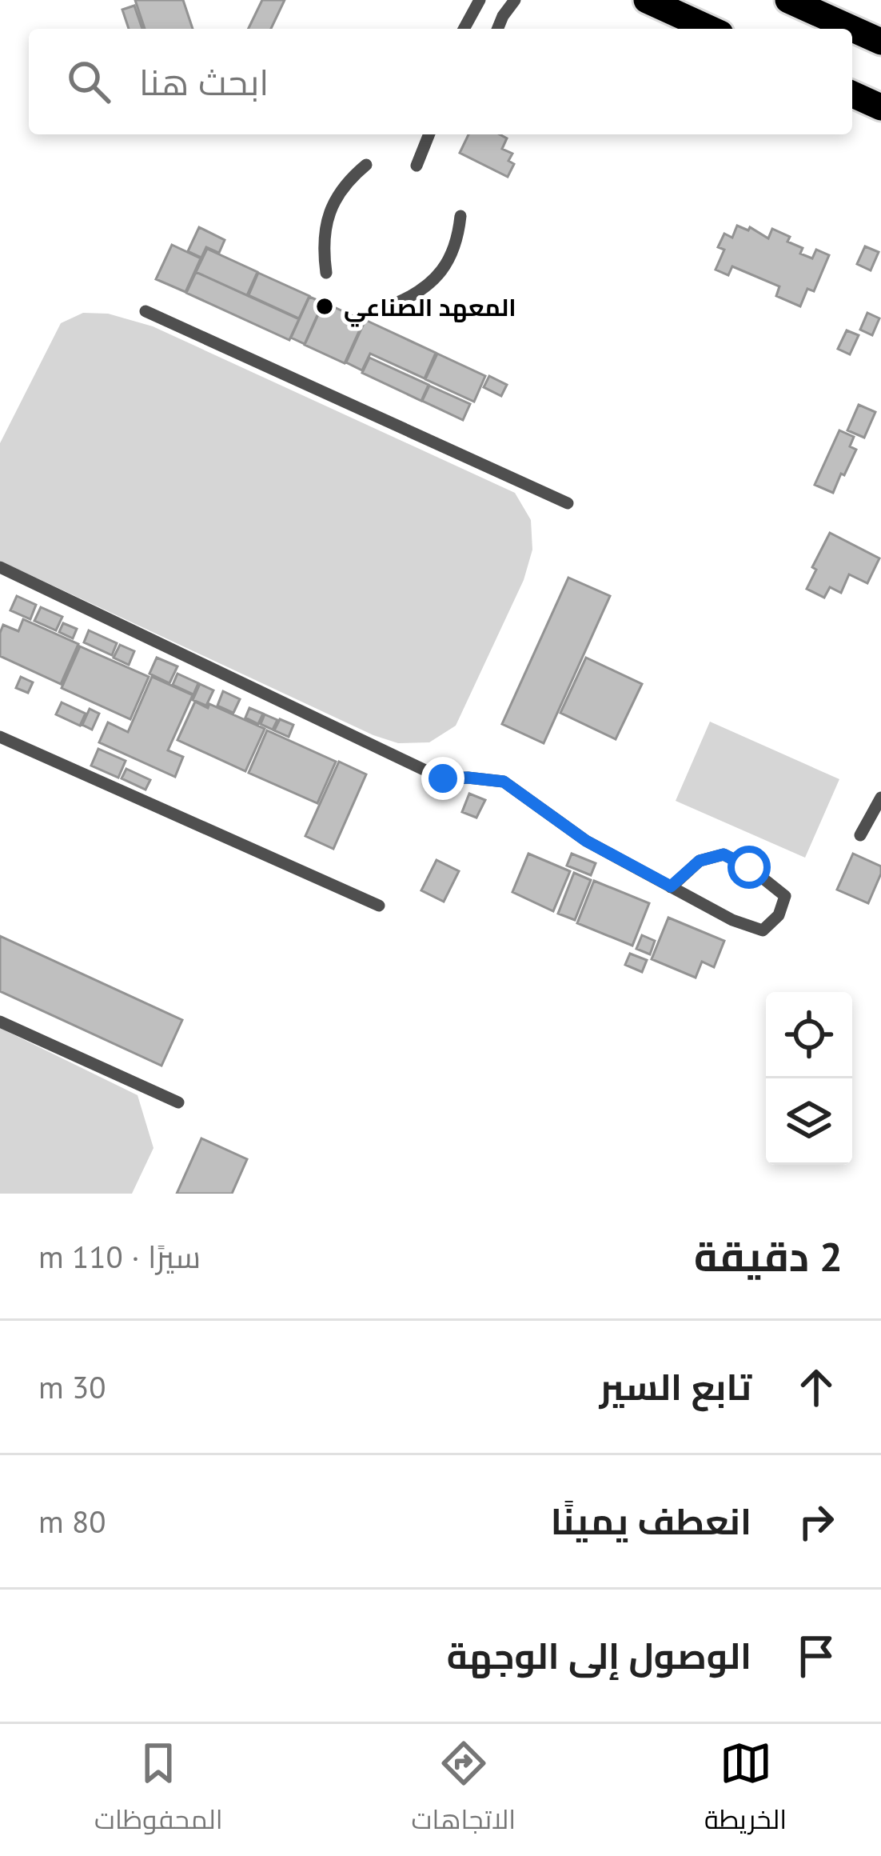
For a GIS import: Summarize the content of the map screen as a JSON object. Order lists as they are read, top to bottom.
{
  "places": ["المعهد الصناعي"],
  "page": {
    "search": "ابحث هنا",
    "heading": ["2 دقيقة", "سيرًا · 110 m"],
    "list": [
      ["تابع السير", "30 m"],
      ["انعطف يمينًا", "80 m"],
      "الوصول إلى الوجهة"
    ],
    "nav": ["الخريطة", "الاتجاهات", "المحفوظات"]
  }
}
